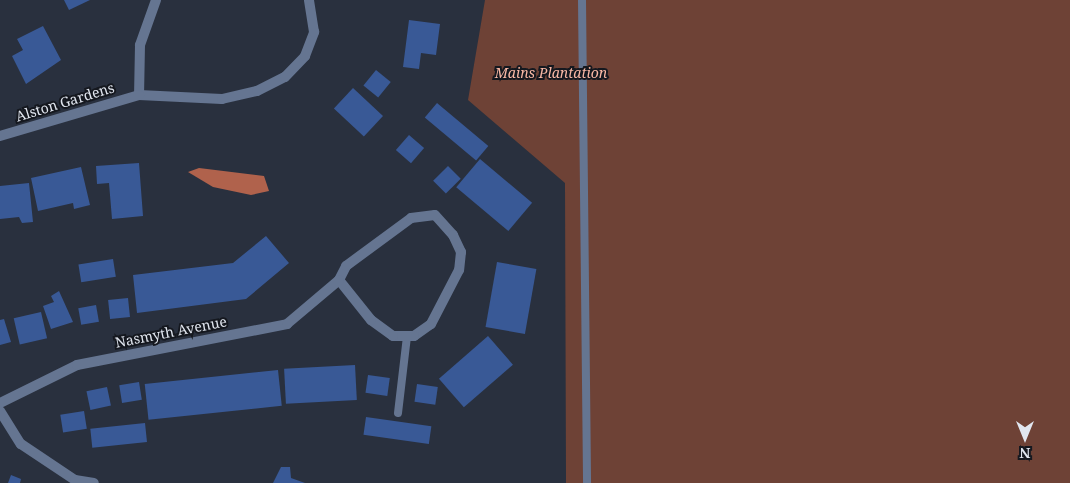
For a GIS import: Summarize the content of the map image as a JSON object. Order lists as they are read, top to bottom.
{
  "streets": {
    "street": ["Alston Gardens", "Nasmyth Avenue"]
  },
  "parks": ["Mains Plantation"],
  "north": "bottom"
}
